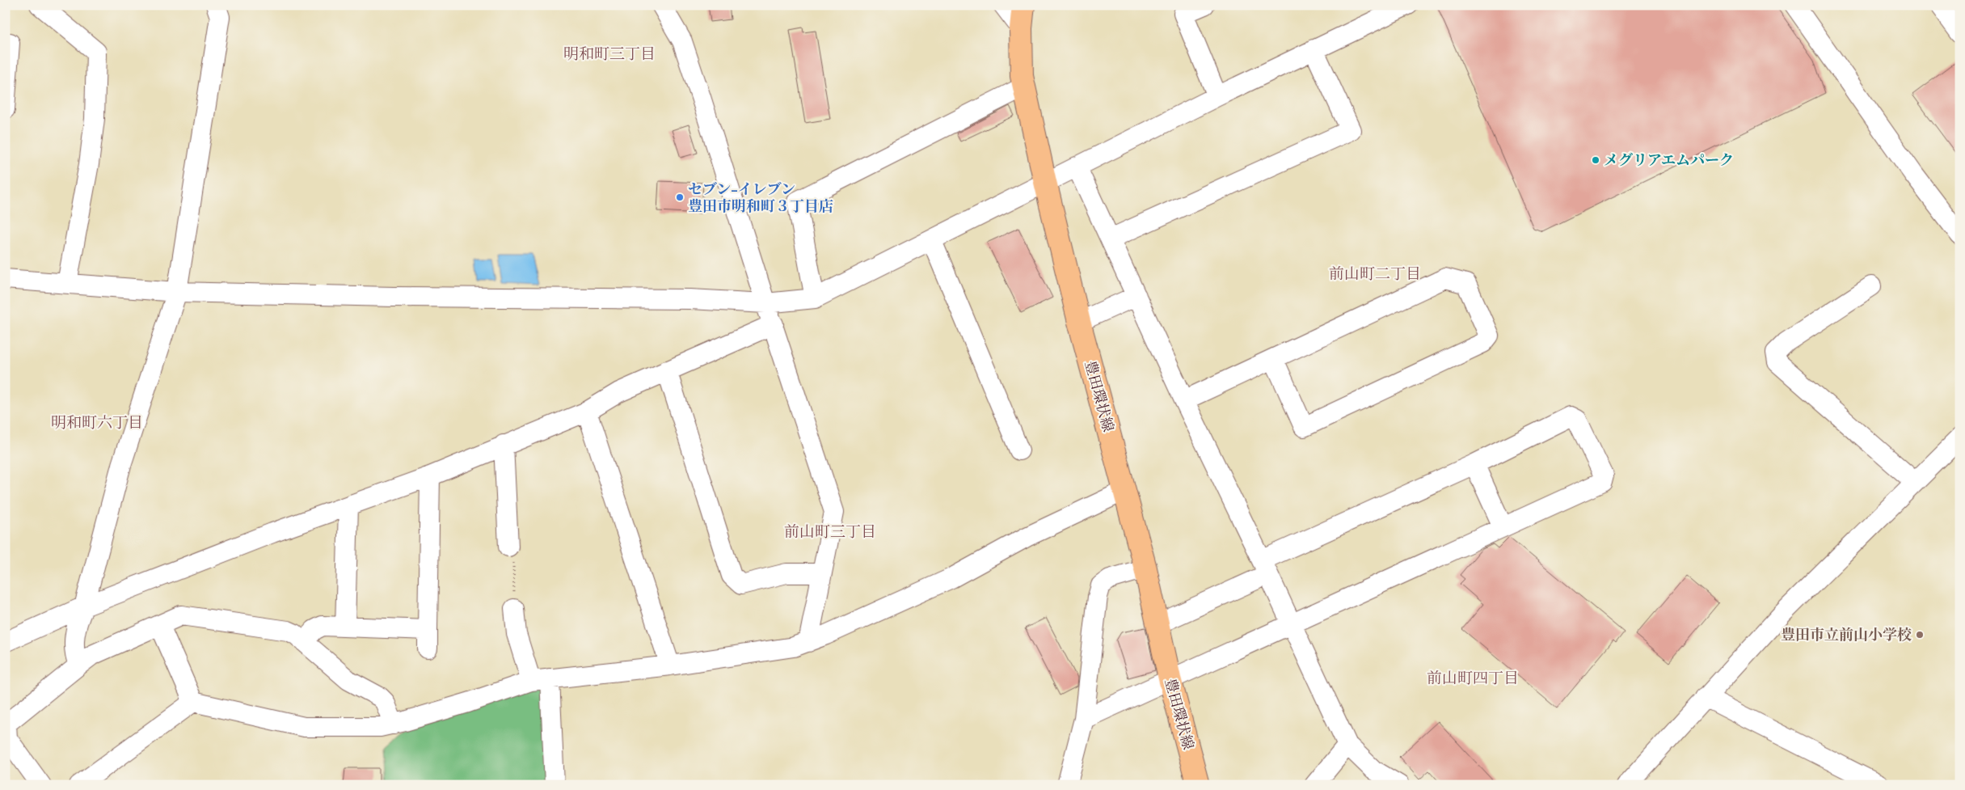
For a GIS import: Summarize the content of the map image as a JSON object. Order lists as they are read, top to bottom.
{
  "streets": {
    "main road": ["豊田環状線"]
  },
  "districts": [
    "明和町三丁目",
    "前山町二丁目",
    "明和町六丁目",
    "前山町三丁目",
    "前山町四丁目"
  ],
  "places": ["メグリアエムパーク", "セブン-イレブン 豊田市明和町３丁目店", "豊田市立前山小学校"]
}
